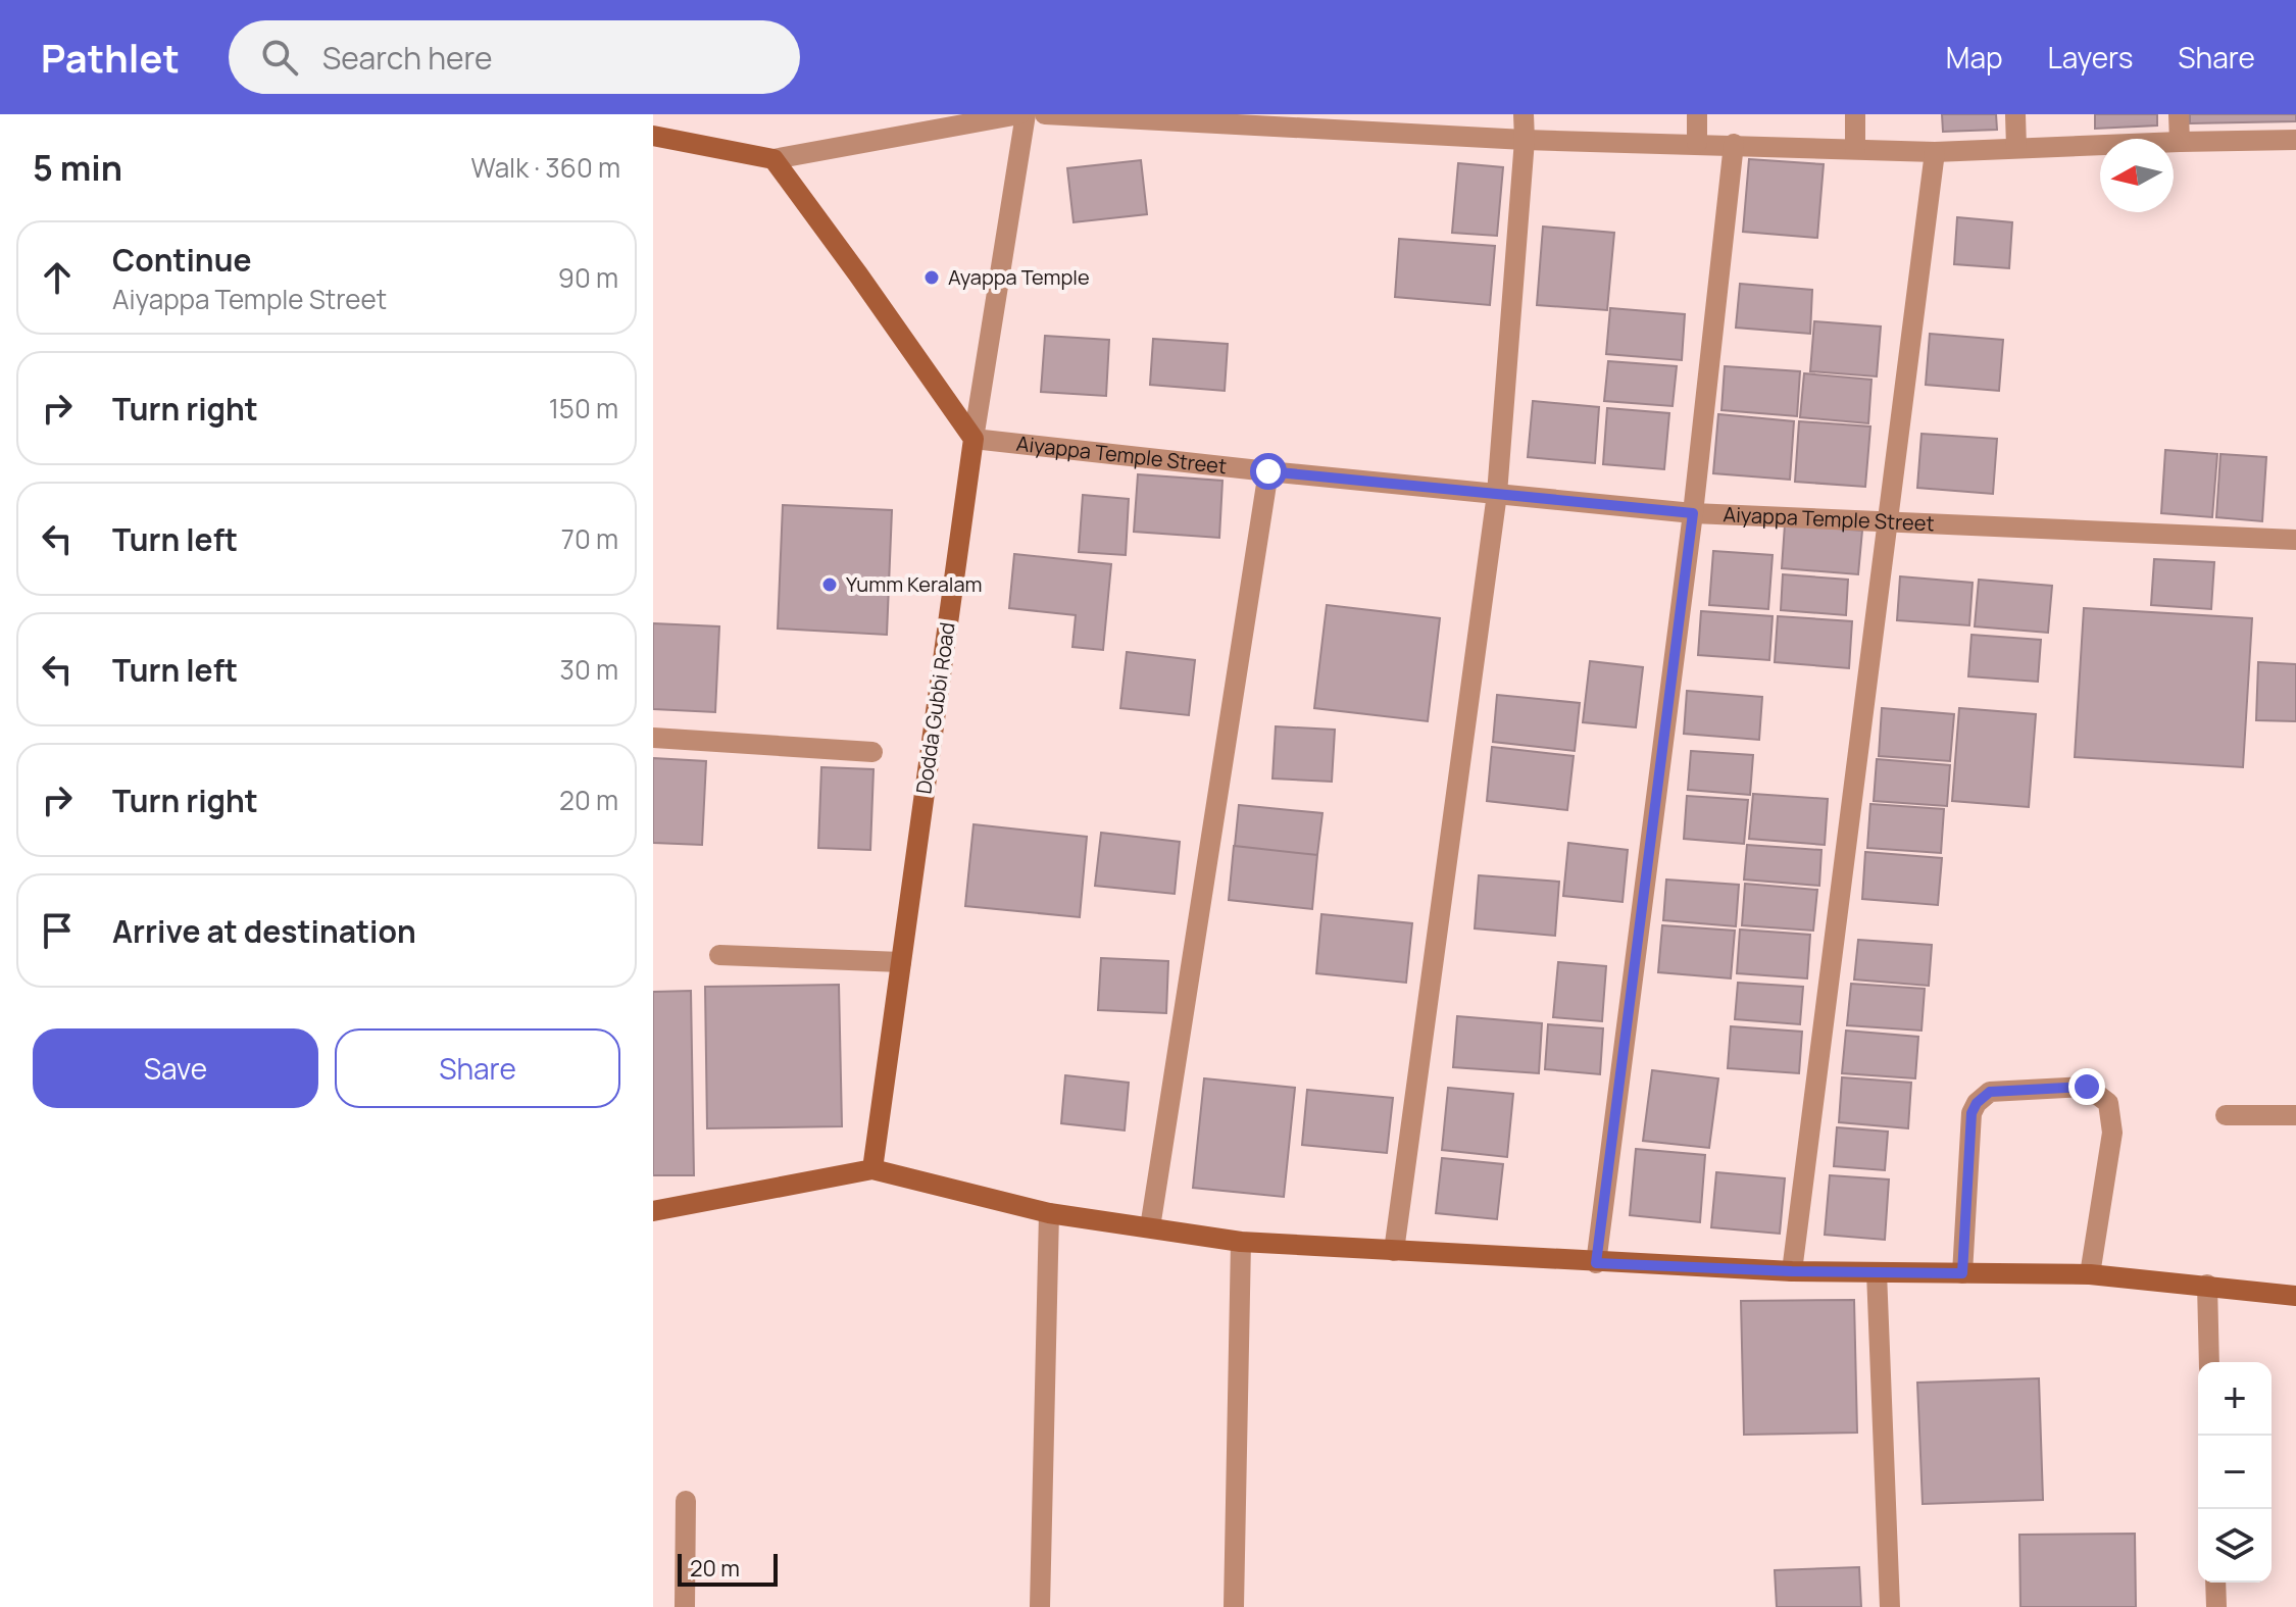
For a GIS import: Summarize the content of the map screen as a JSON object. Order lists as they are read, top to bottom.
{
  "streets": {
    "street": ["Aiyappa Temple Street", "Dodda Gubbi Road"]
  },
  "crossings": [
    ["Aiyappa Temple Street", "Dodda Gubbi Road"]
  ],
  "places": ["Ayappa Temple", "Yumm Keralam"],
  "scale_bar": "20 m",
  "north": "left",
  "page": {
    "header": "Pathlet",
    "search": "Search here",
    "nav": ["Map", "Layers", "Share"],
    "heading": ["5 min", "Walk · 360 m"],
    "list": [
      ["Continue", "Aiyappa Temple Street", "90 m"],
      ["Turn right", "150 m"],
      ["Turn left", "70 m"],
      ["Turn left", "30 m"],
      ["Turn right", "20 m"],
      "Arrive at destination"
    ],
    "buttons": ["Save", "Share"],
    "map_buttons": ["+", "−"],
    "scale": "20 m"
  }
}
